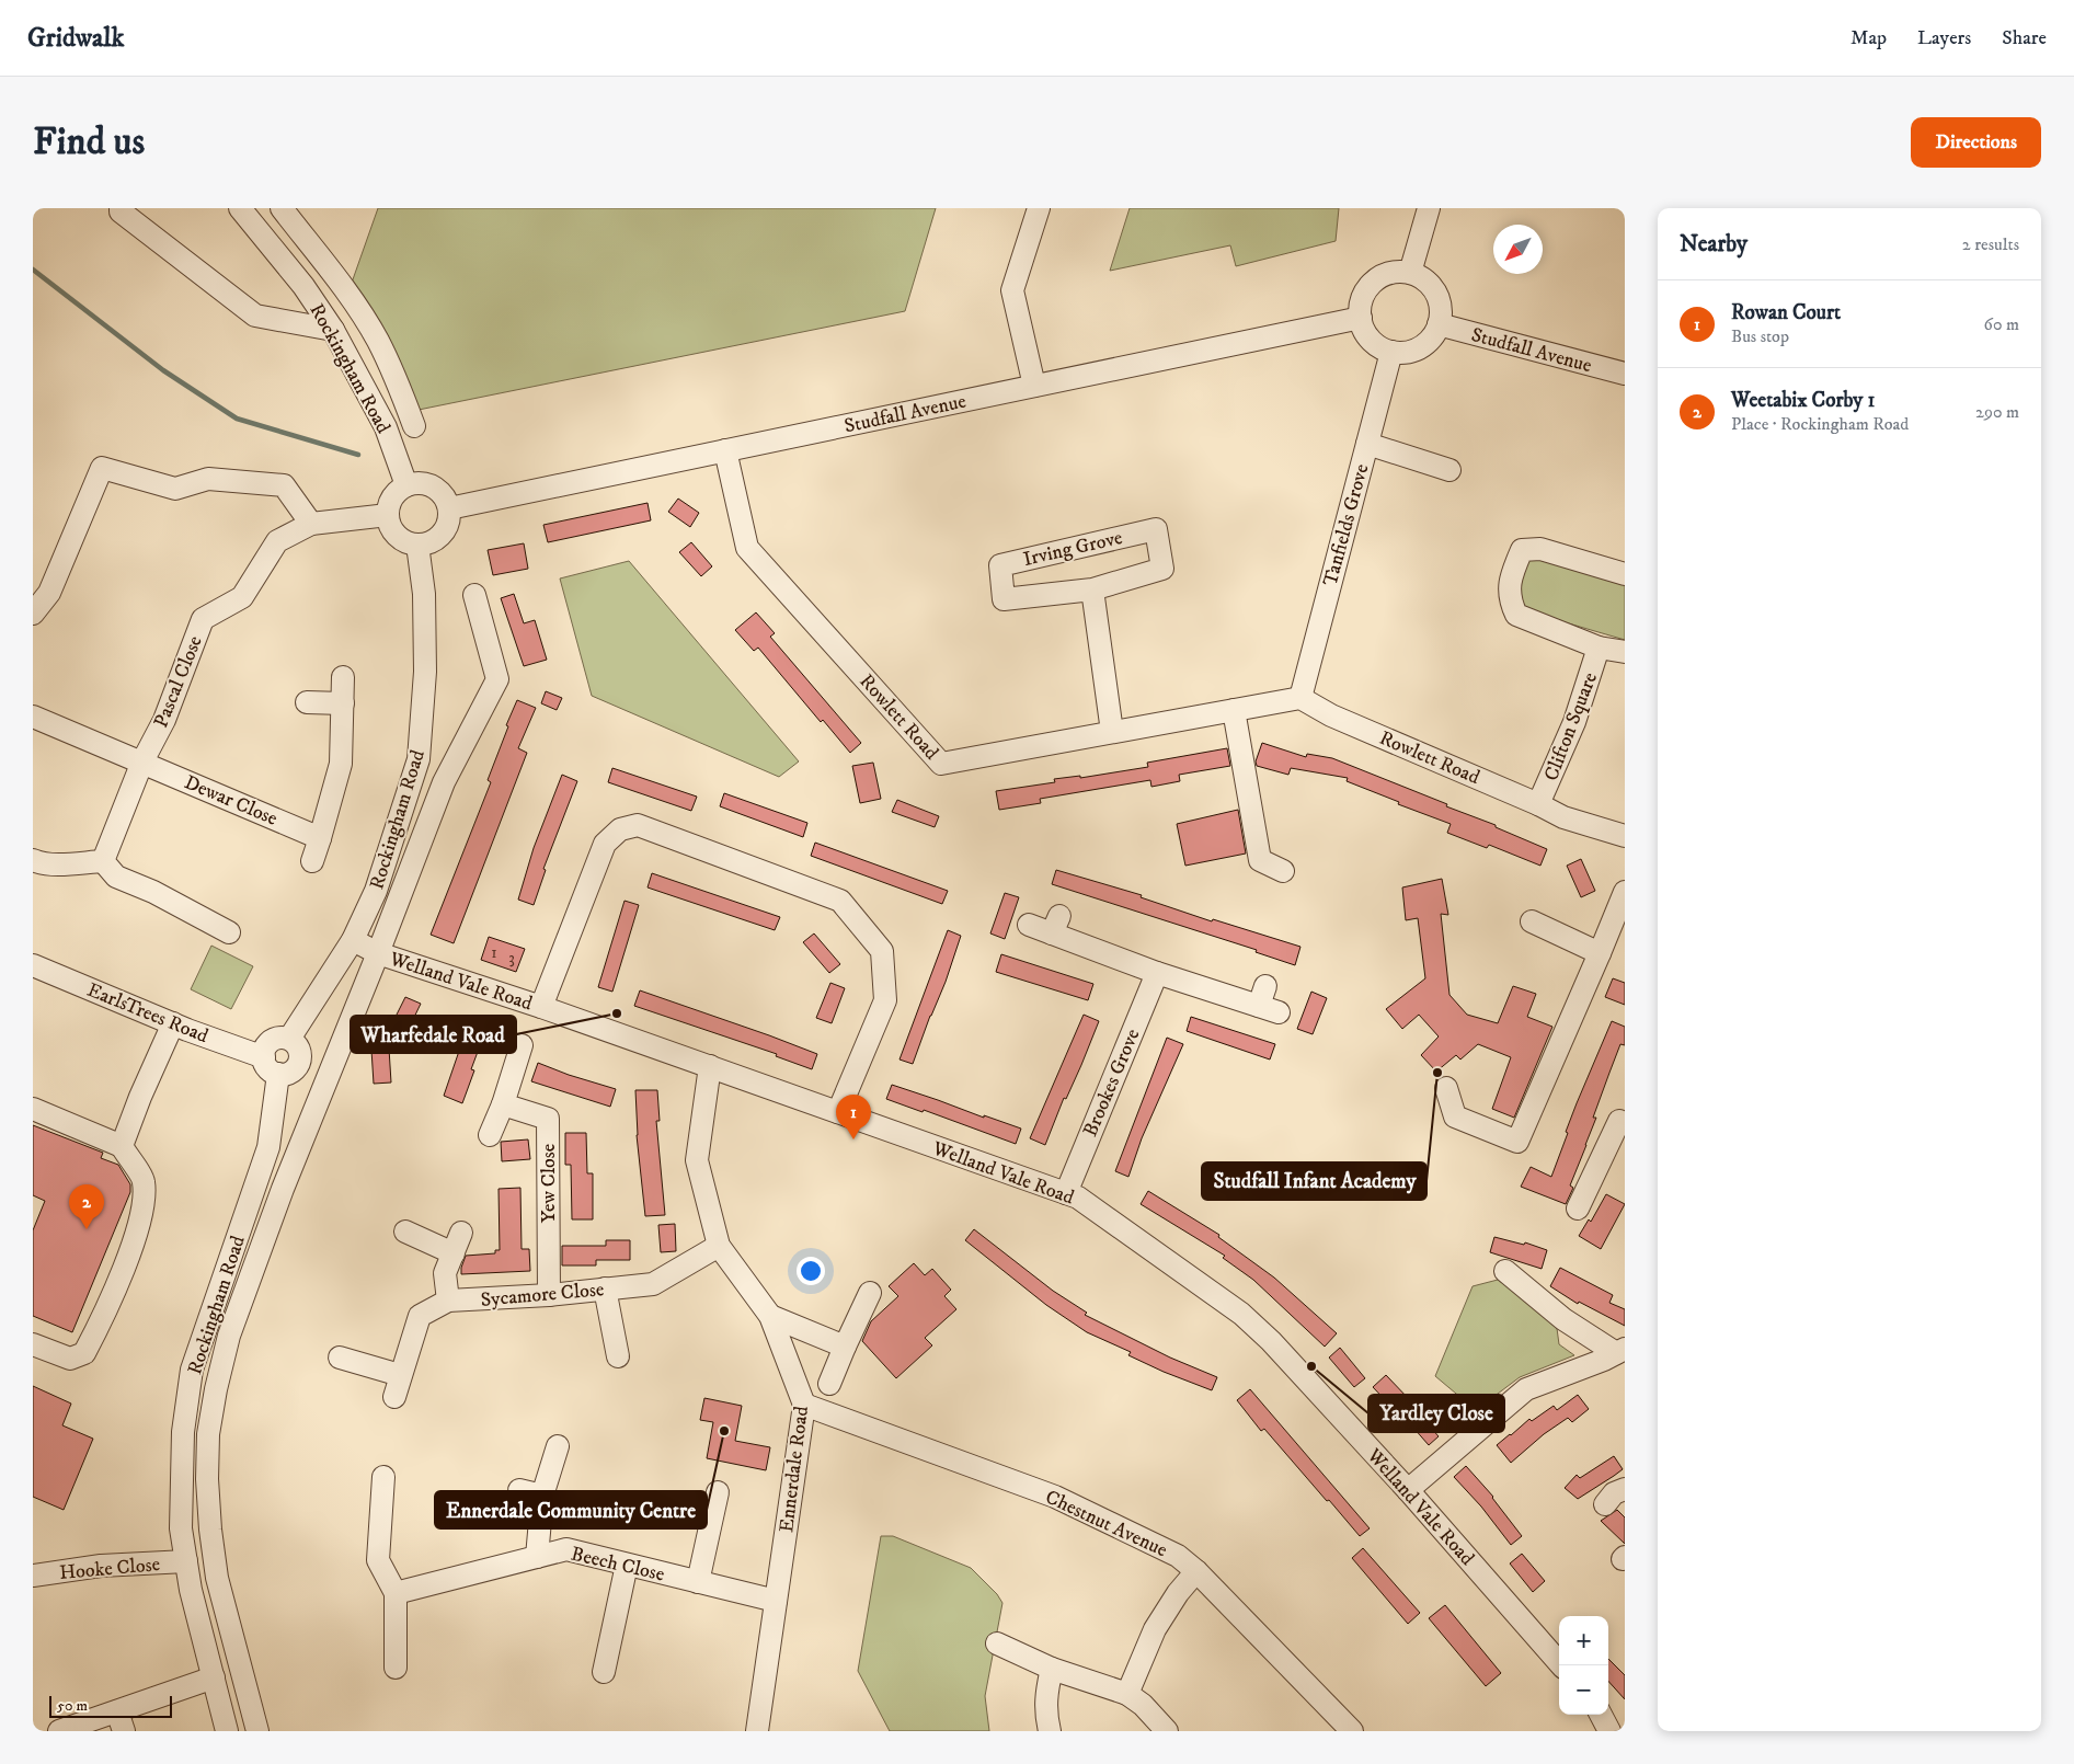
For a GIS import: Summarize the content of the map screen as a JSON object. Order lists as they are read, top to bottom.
{
  "streets": {
    "street": [
      "Studfall Avenue",
      "Rockingham Road",
      "Tanfields Grove",
      "Irving Grove",
      "Pascal Close",
      "Rowlett Road",
      "Clifton Square",
      "Dewar Close",
      "Welland Vale Road",
      "EarlsTrees Road",
      "Brookes Grove",
      "Yew Close",
      "Sycamore Close",
      "Ennerdale Road",
      "Chestnut Avenue",
      "Beech Close",
      "Hooke Close"
    ]
  },
  "crossings": [
    ["Studfall Avenue", "Rockingham Road"],
    ["Studfall Avenue", "Tanfields Grove"],
    ["Studfall Avenue", "Pascal Close"],
    ["Studfall Avenue", "Rowlett Road"],
    ["Rockingham Road", "Pascal Close"],
    ["Rockingham Road", "Welland Vale Road"],
    ["Rockingham Road", "EarlsTrees Road"],
    ["Rockingham Road", "Hooke Close"],
    ["Tanfields Grove", "Rowlett Road"],
    ["Pascal Close", "Dewar Close"],
    ["Rowlett Road", "Clifton Square"],
    ["Welland Vale Road", "Brookes Grove"],
    ["Welland Vale Road", "Ennerdale Road"],
    ["Yew Close", "Sycamore Close"],
    ["Sycamore Close", "Ennerdale Road"],
    ["Ennerdale Road", "Chestnut Avenue"],
    ["Ennerdale Road", "Beech Close"]
  ],
  "places": [
    "Wharfedale Road",
    "Studfall Infant Academy",
    "Yardley Close",
    "Ennerdale Community Centre"
  ],
  "house_numbers": ["1", "3"],
  "scale_bar": "50 m",
  "north": "bottom left",
  "page": {
    "header": "Gridwalk",
    "nav": ["Map", "Layers", "Share"],
    "buttons": "Directions",
    "title": "Find us",
    "heading": ["Nearby", "2 results"],
    "list": [
      {
        "mark": "1",
        "name": "Rowan Court",
        "note": "Bus stop",
        "value": "60 m"
      },
      {
        "mark": "2",
        "name": "Weetabix Corby 1",
        "note": "Place · Rockingham Road",
        "value": "290 m"
      }
    ],
    "pins": ["1", "2"],
    "map_buttons": ["+", "−"],
    "scale": "50 m"
  }
}
